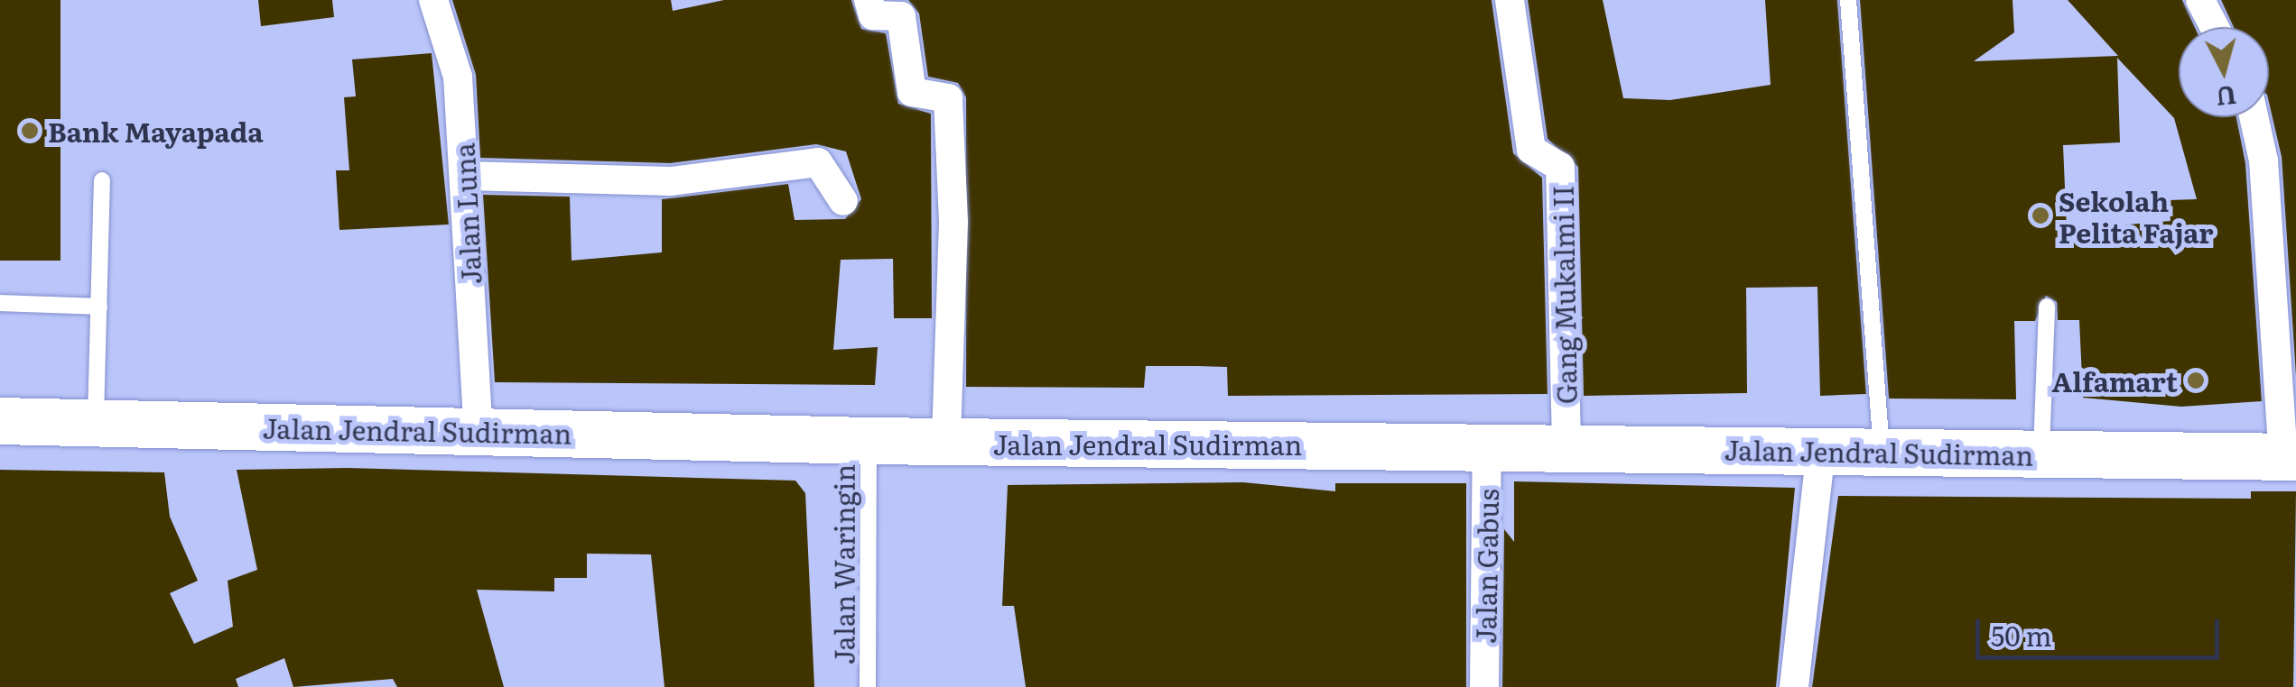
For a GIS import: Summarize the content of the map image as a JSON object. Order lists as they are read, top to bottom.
{
  "streets": {
    "main road": ["Jalan Jendral Sudirman"],
    "street": ["Jalan Luna", "Gang Mukalmi II", "Jalan Gabus"],
    "lane": ["Jalan Waringin"]
  },
  "crossings": [
    ["Jalan Luna", "Jalan Jendral Sudirman"],
    ["Gang Mukalmi II", "Jalan Jendral Sudirman"],
    ["Jalan Jendral Sudirman", "Jalan Waringin"],
    ["Jalan Jendral Sudirman", "Jalan Gabus"]
  ],
  "places": ["Bank Mayapada", "Sekolah Pelita Fajar", "Alfamart"],
  "scale_bar": "50 m",
  "north": "bottom"
}
